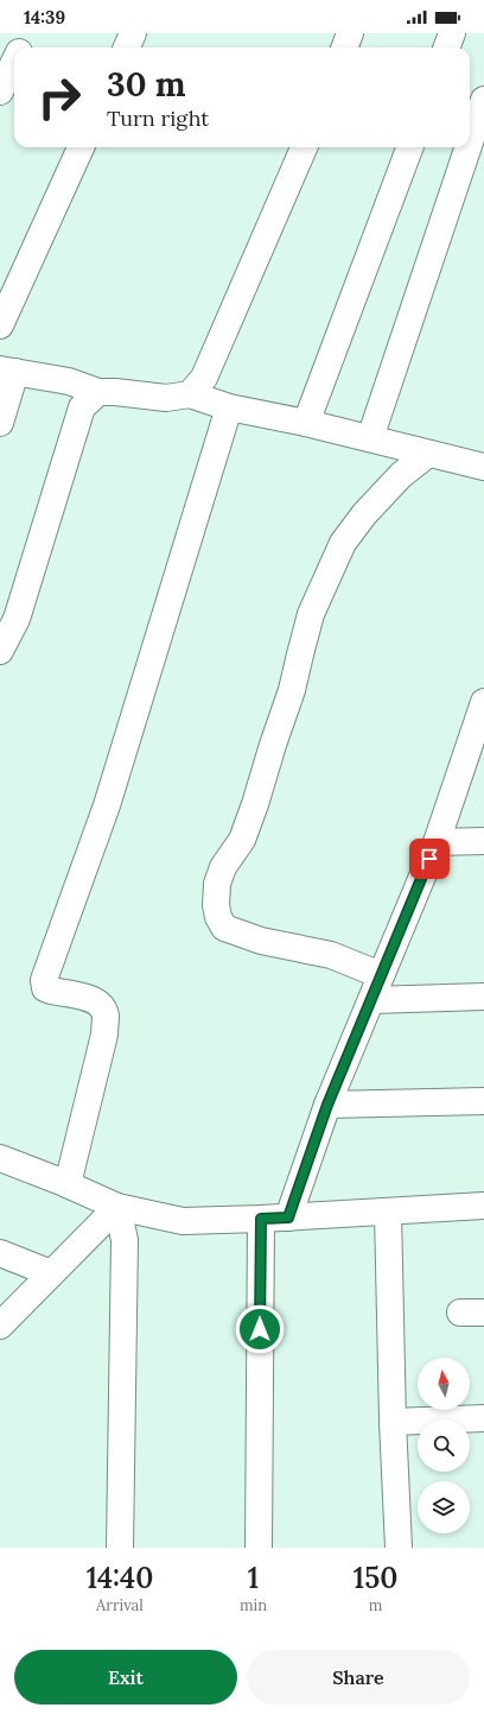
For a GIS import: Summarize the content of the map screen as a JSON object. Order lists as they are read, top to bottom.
{
  "north": "top",
  "page": {
    "status": "14:39",
    "turn": ["30 m", "Turn right"],
    "eta": [
      "14:40",
      "Arrival",
      "1",
      "min",
      "150",
      "m"
    ],
    "buttons": ["Exit", "Share"]
  }
}
